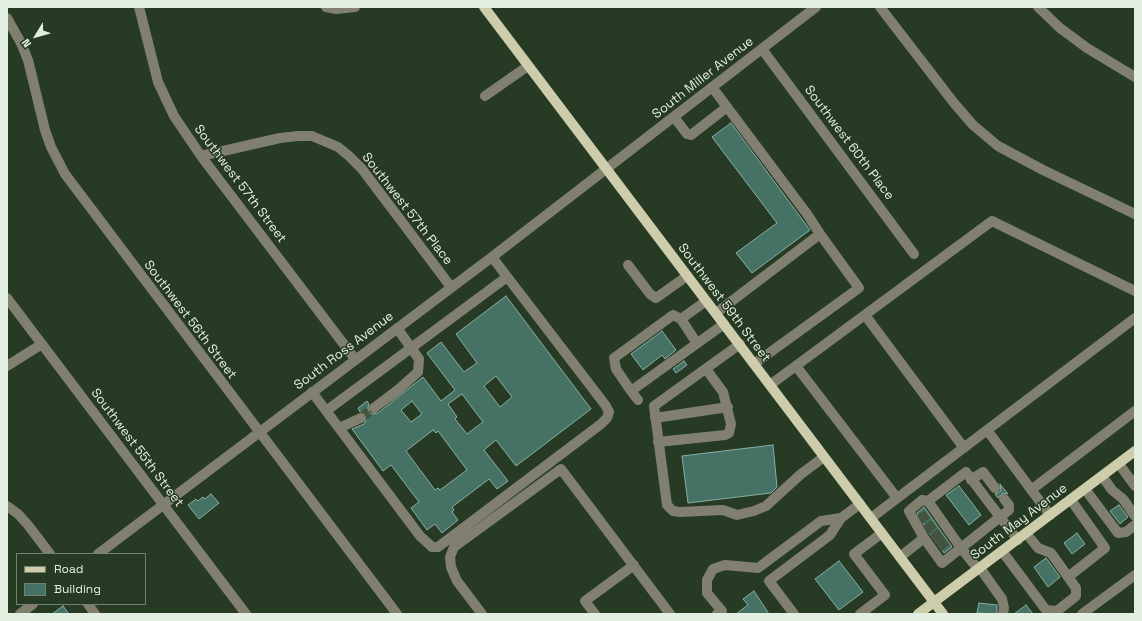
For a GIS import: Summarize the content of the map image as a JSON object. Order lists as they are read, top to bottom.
{
  "streets": {
    "main road": ["Southwest 59th Street", "South May Avenue"],
    "street": [
      "South Miller Avenue",
      "Southwest 60th Place",
      "Southwest 57th Street",
      "Southwest 57th Place",
      "Southwest 56th Street",
      "South Ross Avenue",
      "Southwest 55th Street"
    ]
  },
  "crossings": [
    ["South Miller Avenue", "Southwest 60th Place"],
    ["South Miller Avenue", "Southwest 59th Street"],
    ["South Miller Avenue", "South Ross Avenue"],
    ["Southwest 57th Street", "Southwest 57th Place"],
    ["Southwest 57th Street", "South Ross Avenue"],
    ["Southwest 57th Place", "South Ross Avenue"],
    ["Southwest 59th Street", "South Ross Avenue"],
    ["Southwest 59th Street", "South May Avenue"],
    ["Southwest 56th Street", "South Ross Avenue"],
    ["South Ross Avenue", "Southwest 55th Street"]
  ],
  "legend": ["Road", "Building"],
  "north": "bottom left"
}
